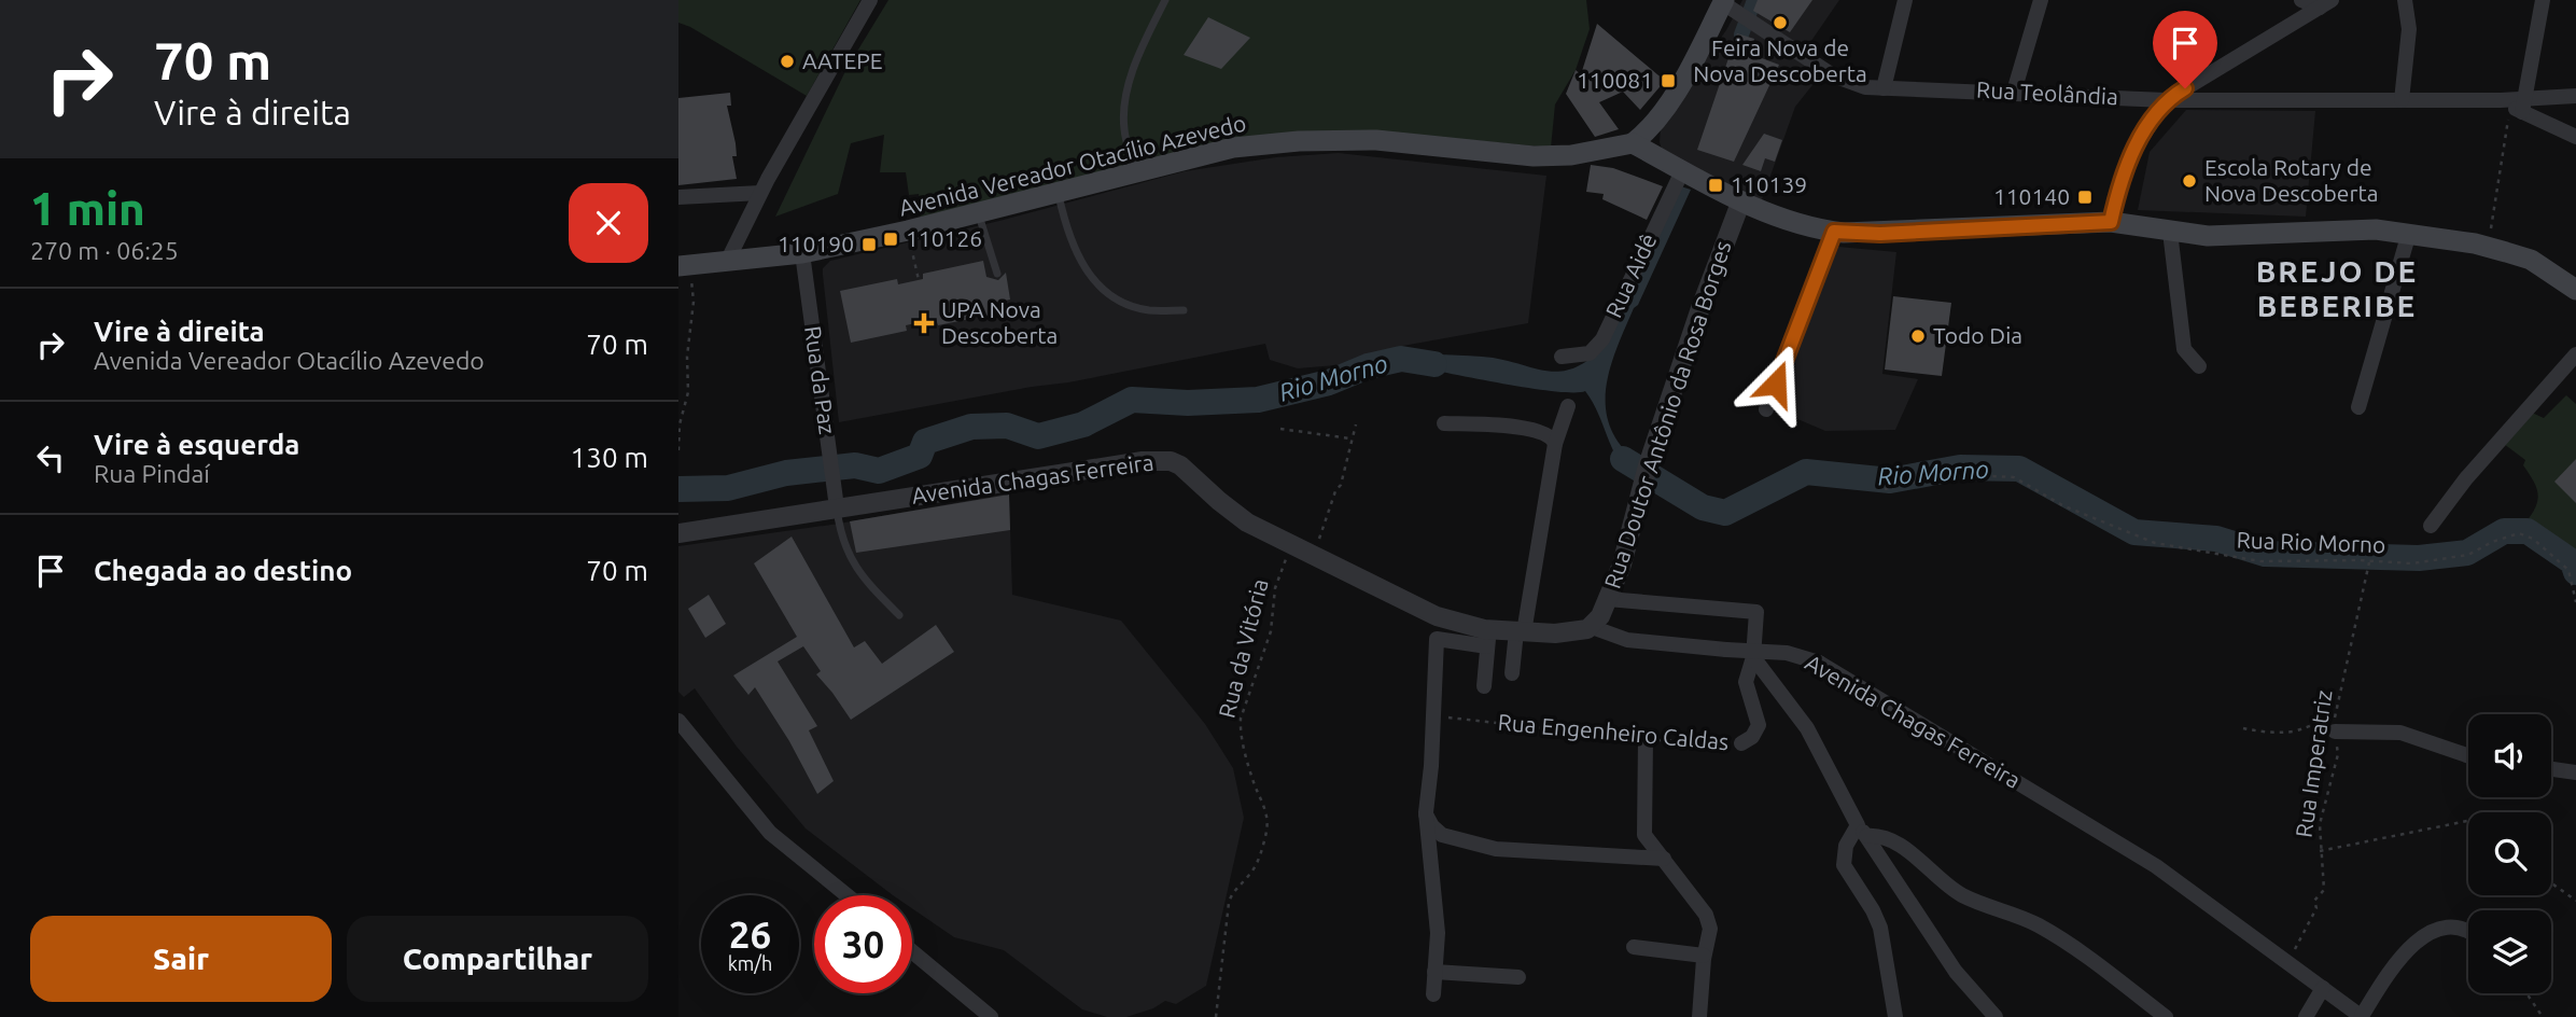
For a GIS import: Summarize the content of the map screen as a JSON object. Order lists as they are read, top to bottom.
{
  "streets": {
    "main road": ["Avenida Vereador Otacílio Azevedo"],
    "street": [
      "Rua Teolândia",
      "Rua Aidê",
      "Rua da Paz",
      "Rua Doutor Antônio da Rosa Borges",
      "Avenida Chagas Ferreira",
      "Rua Engenheiro Caldas"
    ],
    "path": ["Rua Rio Morno", "Rua da Vitória", "Rua Imperatriz"]
  },
  "crossings": [
    ["Avenida Vereador Otacílio Azevedo", "Rua da Paz"],
    ["Rua da Paz", "Avenida Chagas Ferreira"],
    ["Rua Doutor Antônio da Rosa Borges", "Avenida Chagas Ferreira"],
    ["Avenida Chagas Ferreira", "Rua da Vitória"],
    ["Avenida Chagas Ferreira", "Rua Imperatriz"],
    ["Rua Rio Morno", "Rua Imperatriz"]
  ],
  "districts": ["BREJO DE BEBERIBE"],
  "water": ["Rio Morno"],
  "places": {
    "other": [
      "Feira Nova de Nova Descoberta",
      "AATEPE",
      "Escola Rotary de Nova Descoberta",
      "Todo Dia"
    ],
    "transit": [
      "110081",
      "110139",
      "110140",
      "110126",
      "110190"
    ],
    "health": ["UPA Nova Descoberta"]
  },
  "page": {
    "turn": ["70 m", "Vire à direita"],
    "heading": ["1 min", "270 m · 06:25"],
    "list": [
      {
        "name": "Vire à direita",
        "note": "Avenida Vereador Otacílio Azevedo",
        "value": "70 m"
      },
      {
        "name": "Vire à esquerda",
        "note": "Rua Pindaí",
        "value": "130 m"
      },
      {
        "name": "Chegada ao destino",
        "value": "70 m"
      }
    ],
    "speed": "26 km/h",
    "limit": "30",
    "buttons": ["Sair", "Compartilhar"]
  }
}
